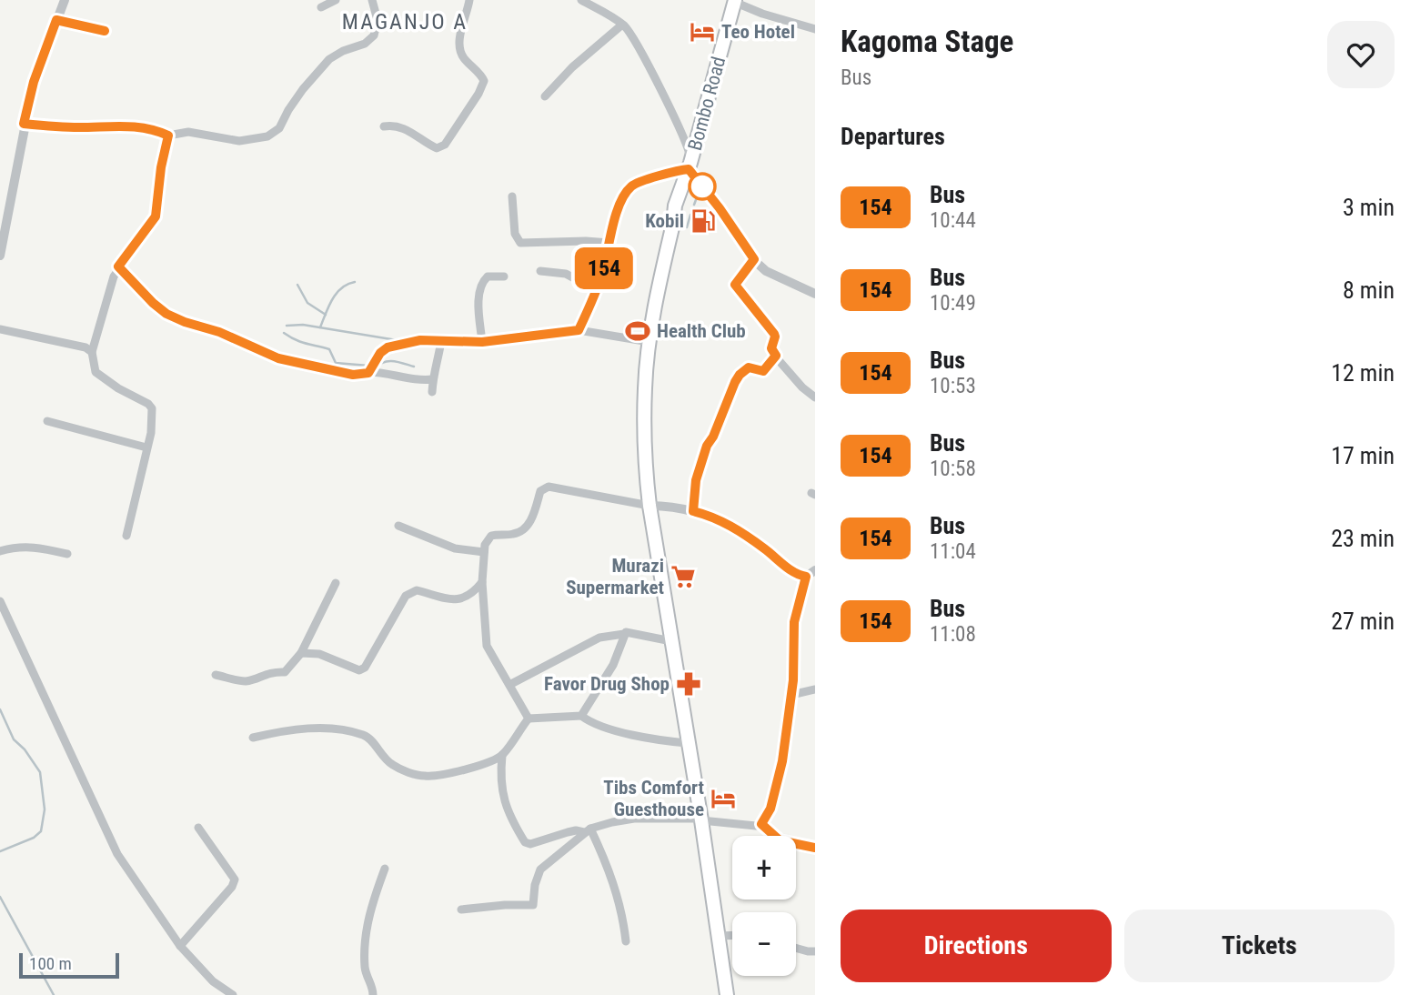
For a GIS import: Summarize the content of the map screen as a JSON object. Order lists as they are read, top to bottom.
{
  "streets": {
    "main road": ["Bombo Road"]
  },
  "districts": ["MAGANJO A"],
  "places": {
    "hotel": ["Teo Hotel", "Tibs Comfort Guesthouse"],
    "fuel station": ["Kobil"],
    "sports": ["Health Club"],
    "supermarket": ["Murazi Supermarket"],
    "pharmacy": ["Favor Drug Shop"]
  },
  "lines": ["bus line 154"],
  "scale_bar": "100 m",
  "page": {
    "on_map": "154",
    "heading": [
      ["Kagoma Stage", "Bus"],
      "Departures"
    ],
    "list": [
      {
        "mark": "154",
        "name": "Bus",
        "note": "10:44",
        "value": "3 min"
      },
      {
        "mark": "154",
        "name": "Bus",
        "note": "10:49",
        "value": "8 min"
      },
      {
        "mark": "154",
        "name": "Bus",
        "note": "10:53",
        "value": "12 min"
      },
      {
        "mark": "154",
        "name": "Bus",
        "note": "10:58",
        "value": "17 min"
      },
      {
        "mark": "154",
        "name": "Bus",
        "note": "11:04",
        "value": "23 min"
      },
      {
        "mark": "154",
        "name": "Bus",
        "note": "11:08",
        "value": "27 min"
      }
    ],
    "map_buttons": ["+", "−"],
    "buttons": ["Directions", "Tickets"],
    "scale": "100 m"
  }
}
